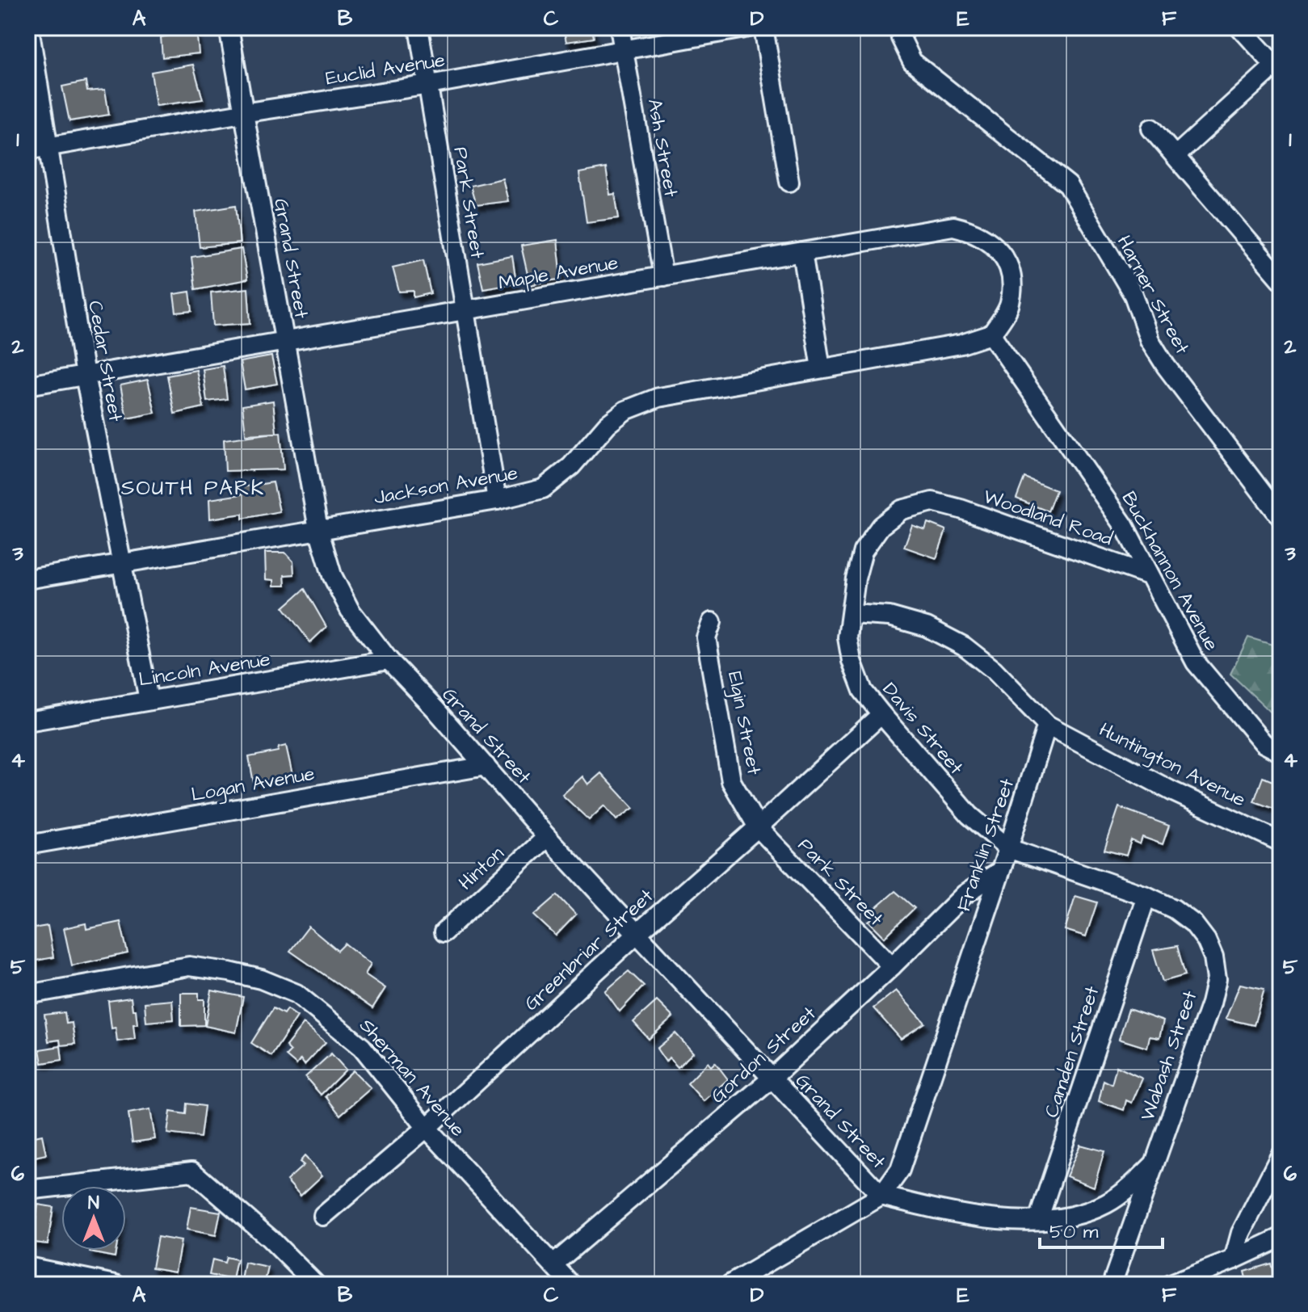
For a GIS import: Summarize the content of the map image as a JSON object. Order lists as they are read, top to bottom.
{
  "streets": {
    "street": [
      "Euclid Avenue",
      "Ash Street",
      "Park Street",
      "Grand Street",
      "Maple Avenue",
      "Harner Street",
      "Cedar Street",
      "Jackson Avenue",
      "Woodland Road",
      "Buckhannon Avenue",
      "Lincoln Avenue",
      "Elgin Street",
      "Davis Street",
      "Huntington Avenue",
      "Logan Avenue",
      "Franklin Street",
      "Hinton",
      "Greenbriar Street",
      "Camden Street",
      "Gordon Street",
      "Wabash Street",
      "Sherman Avenue"
    ]
  },
  "crossings": [
    ["Euclid Avenue", "Ash Street"],
    ["Euclid Avenue", "Park Street"],
    ["Euclid Avenue", "Grand Street"],
    ["Euclid Avenue", "Cedar Street"],
    ["Ash Street", "Maple Avenue"],
    ["Park Street", "Maple Avenue"],
    ["Park Street", "Jackson Avenue"],
    ["Park Street", "Elgin Street"],
    ["Park Street", "Greenbriar Street"],
    ["Park Street", "Gordon Street"],
    ["Grand Street", "Maple Avenue"],
    ["Grand Street", "Jackson Avenue"],
    ["Grand Street", "Lincoln Avenue"],
    ["Grand Street", "Logan Avenue"],
    ["Grand Street", "Franklin Street"],
    ["Grand Street", "Hinton"],
    ["Grand Street", "Greenbriar Street"],
    ["Grand Street", "Gordon Street"],
    ["Maple Avenue", "Cedar Street"],
    ["Maple Avenue", "Jackson Avenue"],
    ["Maple Avenue", "Buckhannon Avenue"],
    ["Cedar Street", "Jackson Avenue"],
    ["Cedar Street", "Lincoln Avenue"],
    ["Jackson Avenue", "Buckhannon Avenue"],
    ["Woodland Road", "Buckhannon Avenue"],
    ["Woodland Road", "Davis Street"],
    ["Elgin Street", "Greenbriar Street"],
    ["Davis Street", "Franklin Street"],
    ["Davis Street", "Greenbriar Street"],
    ["Davis Street", "Wabash Street"],
    ["Huntington Avenue", "Franklin Street"],
    ["Franklin Street", "Gordon Street"],
    ["Franklin Street", "Wabash Street"],
    ["Greenbriar Street", "Sherman Avenue"],
    ["Camden Street", "Wabash Street"],
    ["Gordon Street", "Sherman Avenue"]
  ],
  "districts": ["SOUTH PARK"],
  "scale_bar": "50 m",
  "north": "top",
  "grid": {
    "columns": [
      "A",
      "B",
      "C",
      "D",
      "E",
      "F"
    ],
    "rows": [
      "1",
      "2",
      "3",
      "4",
      "5",
      "6"
    ]
  }
}
